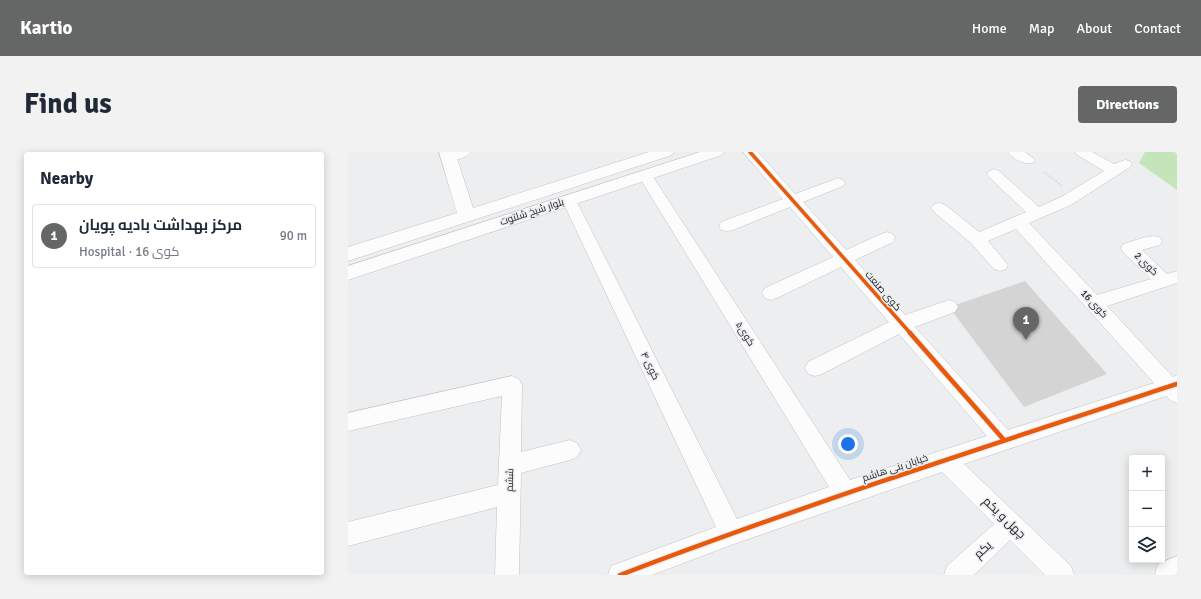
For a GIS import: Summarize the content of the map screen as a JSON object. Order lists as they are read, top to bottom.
{
  "streets": {
    "main road": ["بلوار شیخ شلتوت"],
    "street": [
      "کوی 2",
      "کوی صنعت",
      "کوی 16",
      "کوی۵",
      "کوی ۴",
      "خیابان بنی هاشم",
      "ششم",
      "چهل و یکم",
      "یکم"
    ]
  },
  "crossings": [
    ["بلوار شیخ شلتوت", "کوی۵"],
    ["بلوار شیخ شلتوت", "کوی ۴"],
    ["کوی صنعت", "خیابان بنی هاشم"],
    ["کوی 16", "خیابان بنی هاشم"],
    ["کوی۵", "خیابان بنی هاشم"],
    ["کوی ۴", "خیابان بنی هاشم"],
    ["خیابان بنی هاشم", "چهل و یکم"],
    ["چهل و یکم", "یکم"]
  ],
  "page": {
    "header": "Kartio",
    "nav": [
      "Home",
      "Map",
      "About",
      "Contact"
    ],
    "buttons": "Directions",
    "title": "Find us",
    "heading": "Nearby",
    "list": [
      {
        "mark": "1",
        "name": "مرکز بهداشت بادیه پویان",
        "note": "Hospital · کوی 16",
        "value": "90 m"
      }
    ],
    "pins": "1",
    "map_buttons": ["+", "−"]
  }
}
